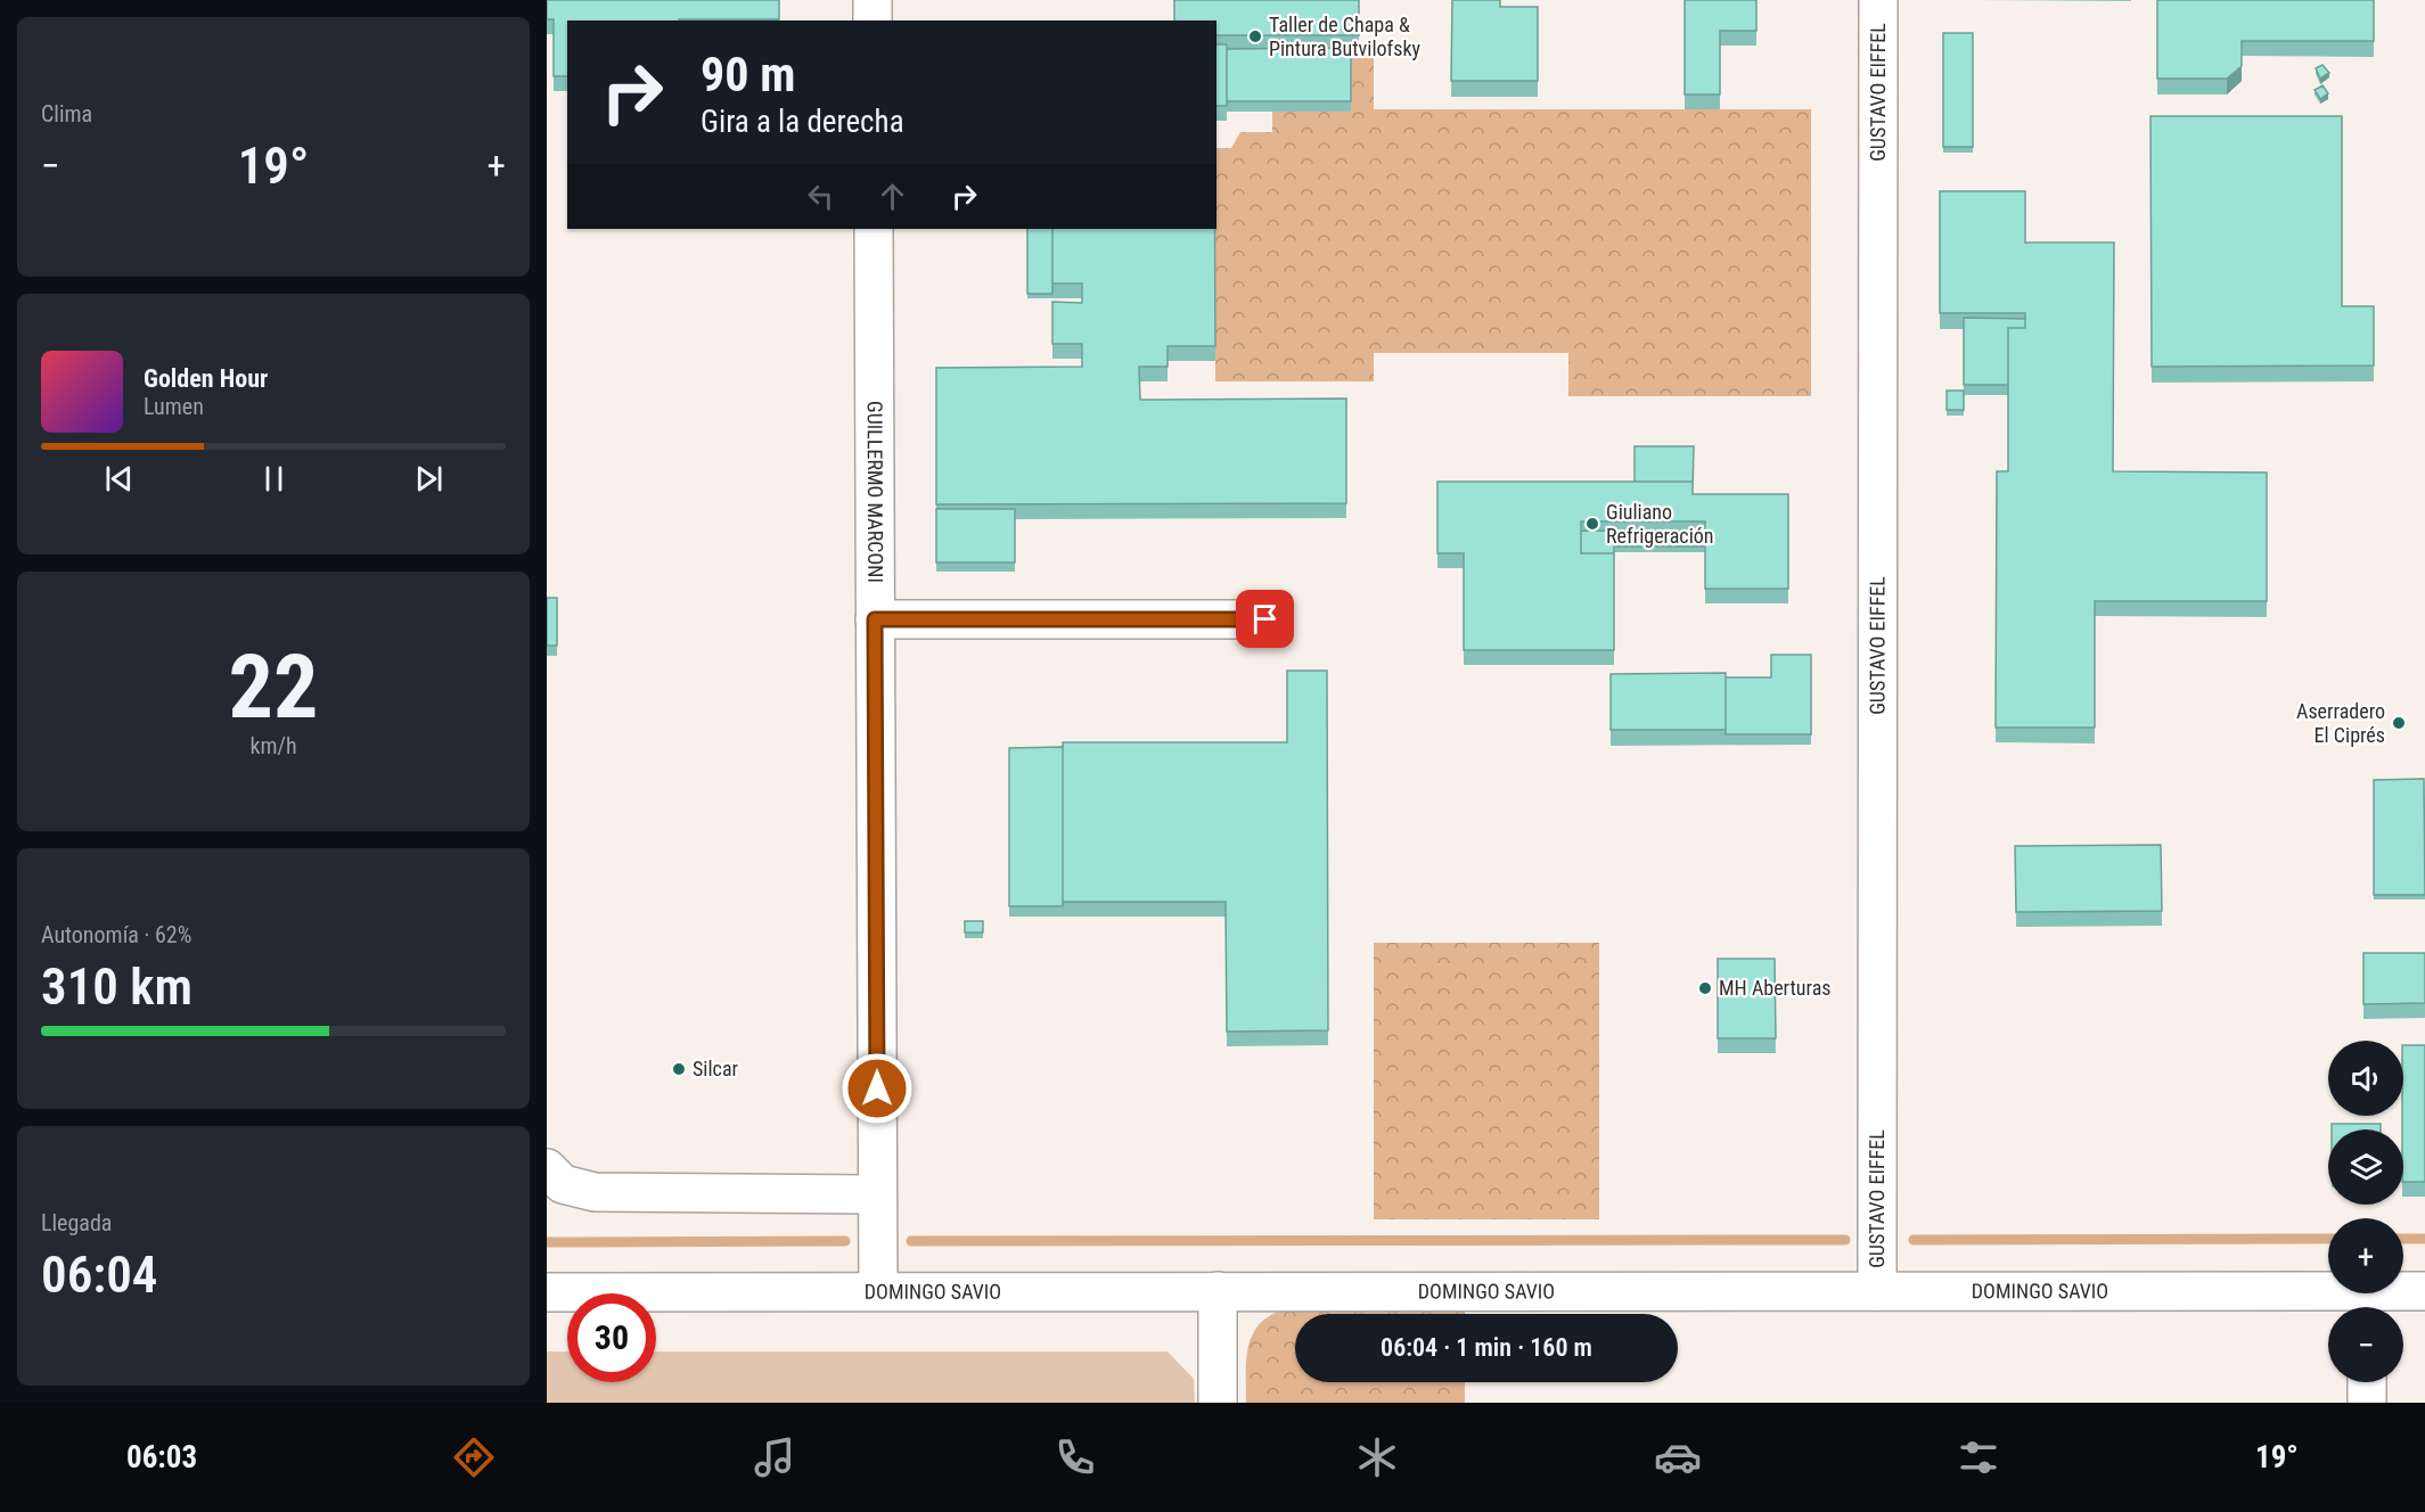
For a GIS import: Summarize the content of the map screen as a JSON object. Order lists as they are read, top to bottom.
{
  "streets": {
    "street": ["GUSTAVO EIFFEL", "GUILLERMO MARCONI", "DOMINGO SAVIO"]
  },
  "crossings": [
    ["GUSTAVO EIFFEL", "DOMINGO SAVIO"],
    ["GUILLERMO MARCONI", "DOMINGO SAVIO"]
  ],
  "places": [
    "Taller de Chapa & Pintura Butvilofsky",
    "Giuliano Refrigeración",
    "Aserradero El Ciprés",
    "MH Aberturas",
    "Silcar"
  ],
  "page": {
    "tile": [
      "Clima",
      ["22", "km/h"],
      ["Autonomía · 62%", "310 km"],
      ["Llegada", "06:04"]
    ],
    "turn": ["90 m", "Gira a la derecha"],
    "heat": ["−", "19°", "+"],
    "song": ["Golden Hour", "Lumen"],
    "map_buttons": ["+", "−"],
    "limit": "30",
    "trip": "06:04 · 1 min · 160 m",
    "tabs": ["06:03", "19°"]
  }
}
